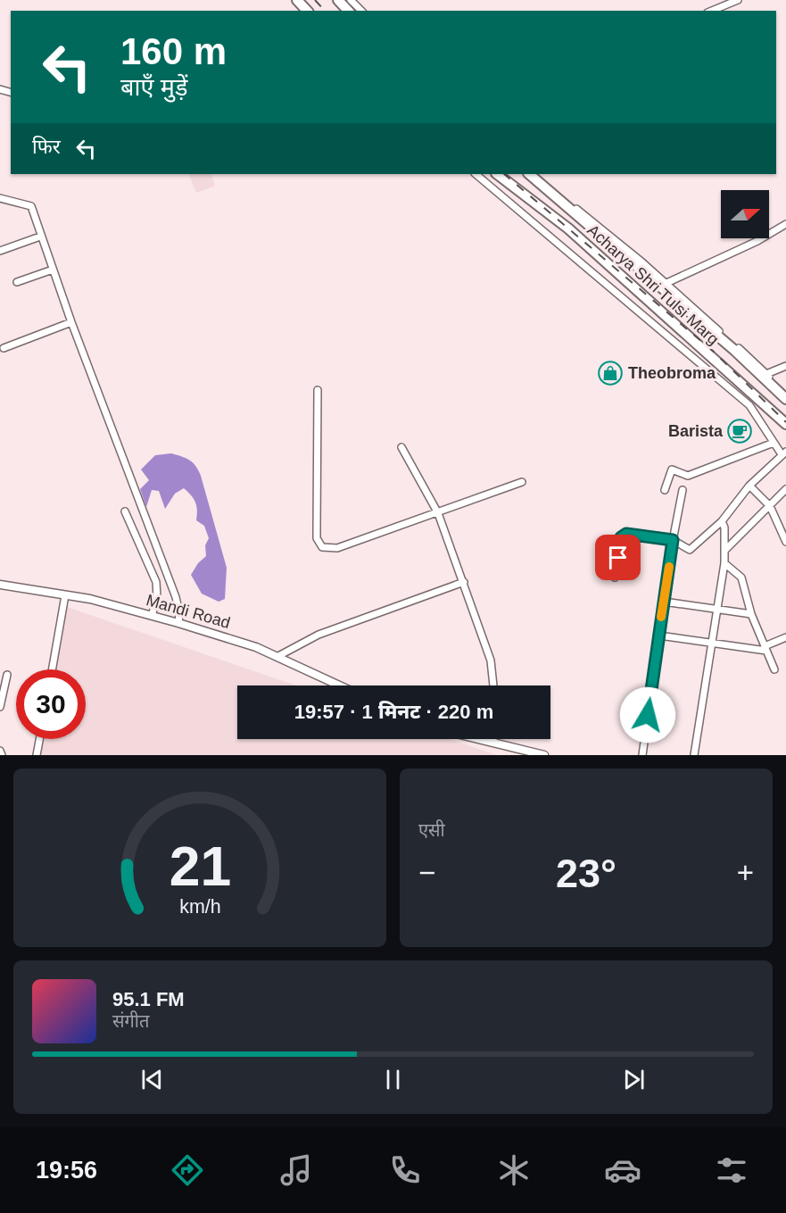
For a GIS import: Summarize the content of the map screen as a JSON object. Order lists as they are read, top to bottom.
{
  "streets": {
    "highway": ["Acharya Shri Tulsi Marg"],
    "street": ["Mandi Road"]
  },
  "places": {
    "shop": ["Theobroma"],
    "cafe": ["Barista"]
  },
  "north": "right",
  "page": {
    "turn": ["160 m", "बाएँ मुड़ें"],
    "then": "फिर",
    "limit": "30",
    "trip": "19:57 · 1 मिनट · 220 m",
    "tile": "एसी",
    "heat": ["−", "23°", "+"],
    "song": ["95.1 FM", "संगीत"],
    "tabs": "19:56",
    "gauge": ["21", "km/h"]
  }
}
